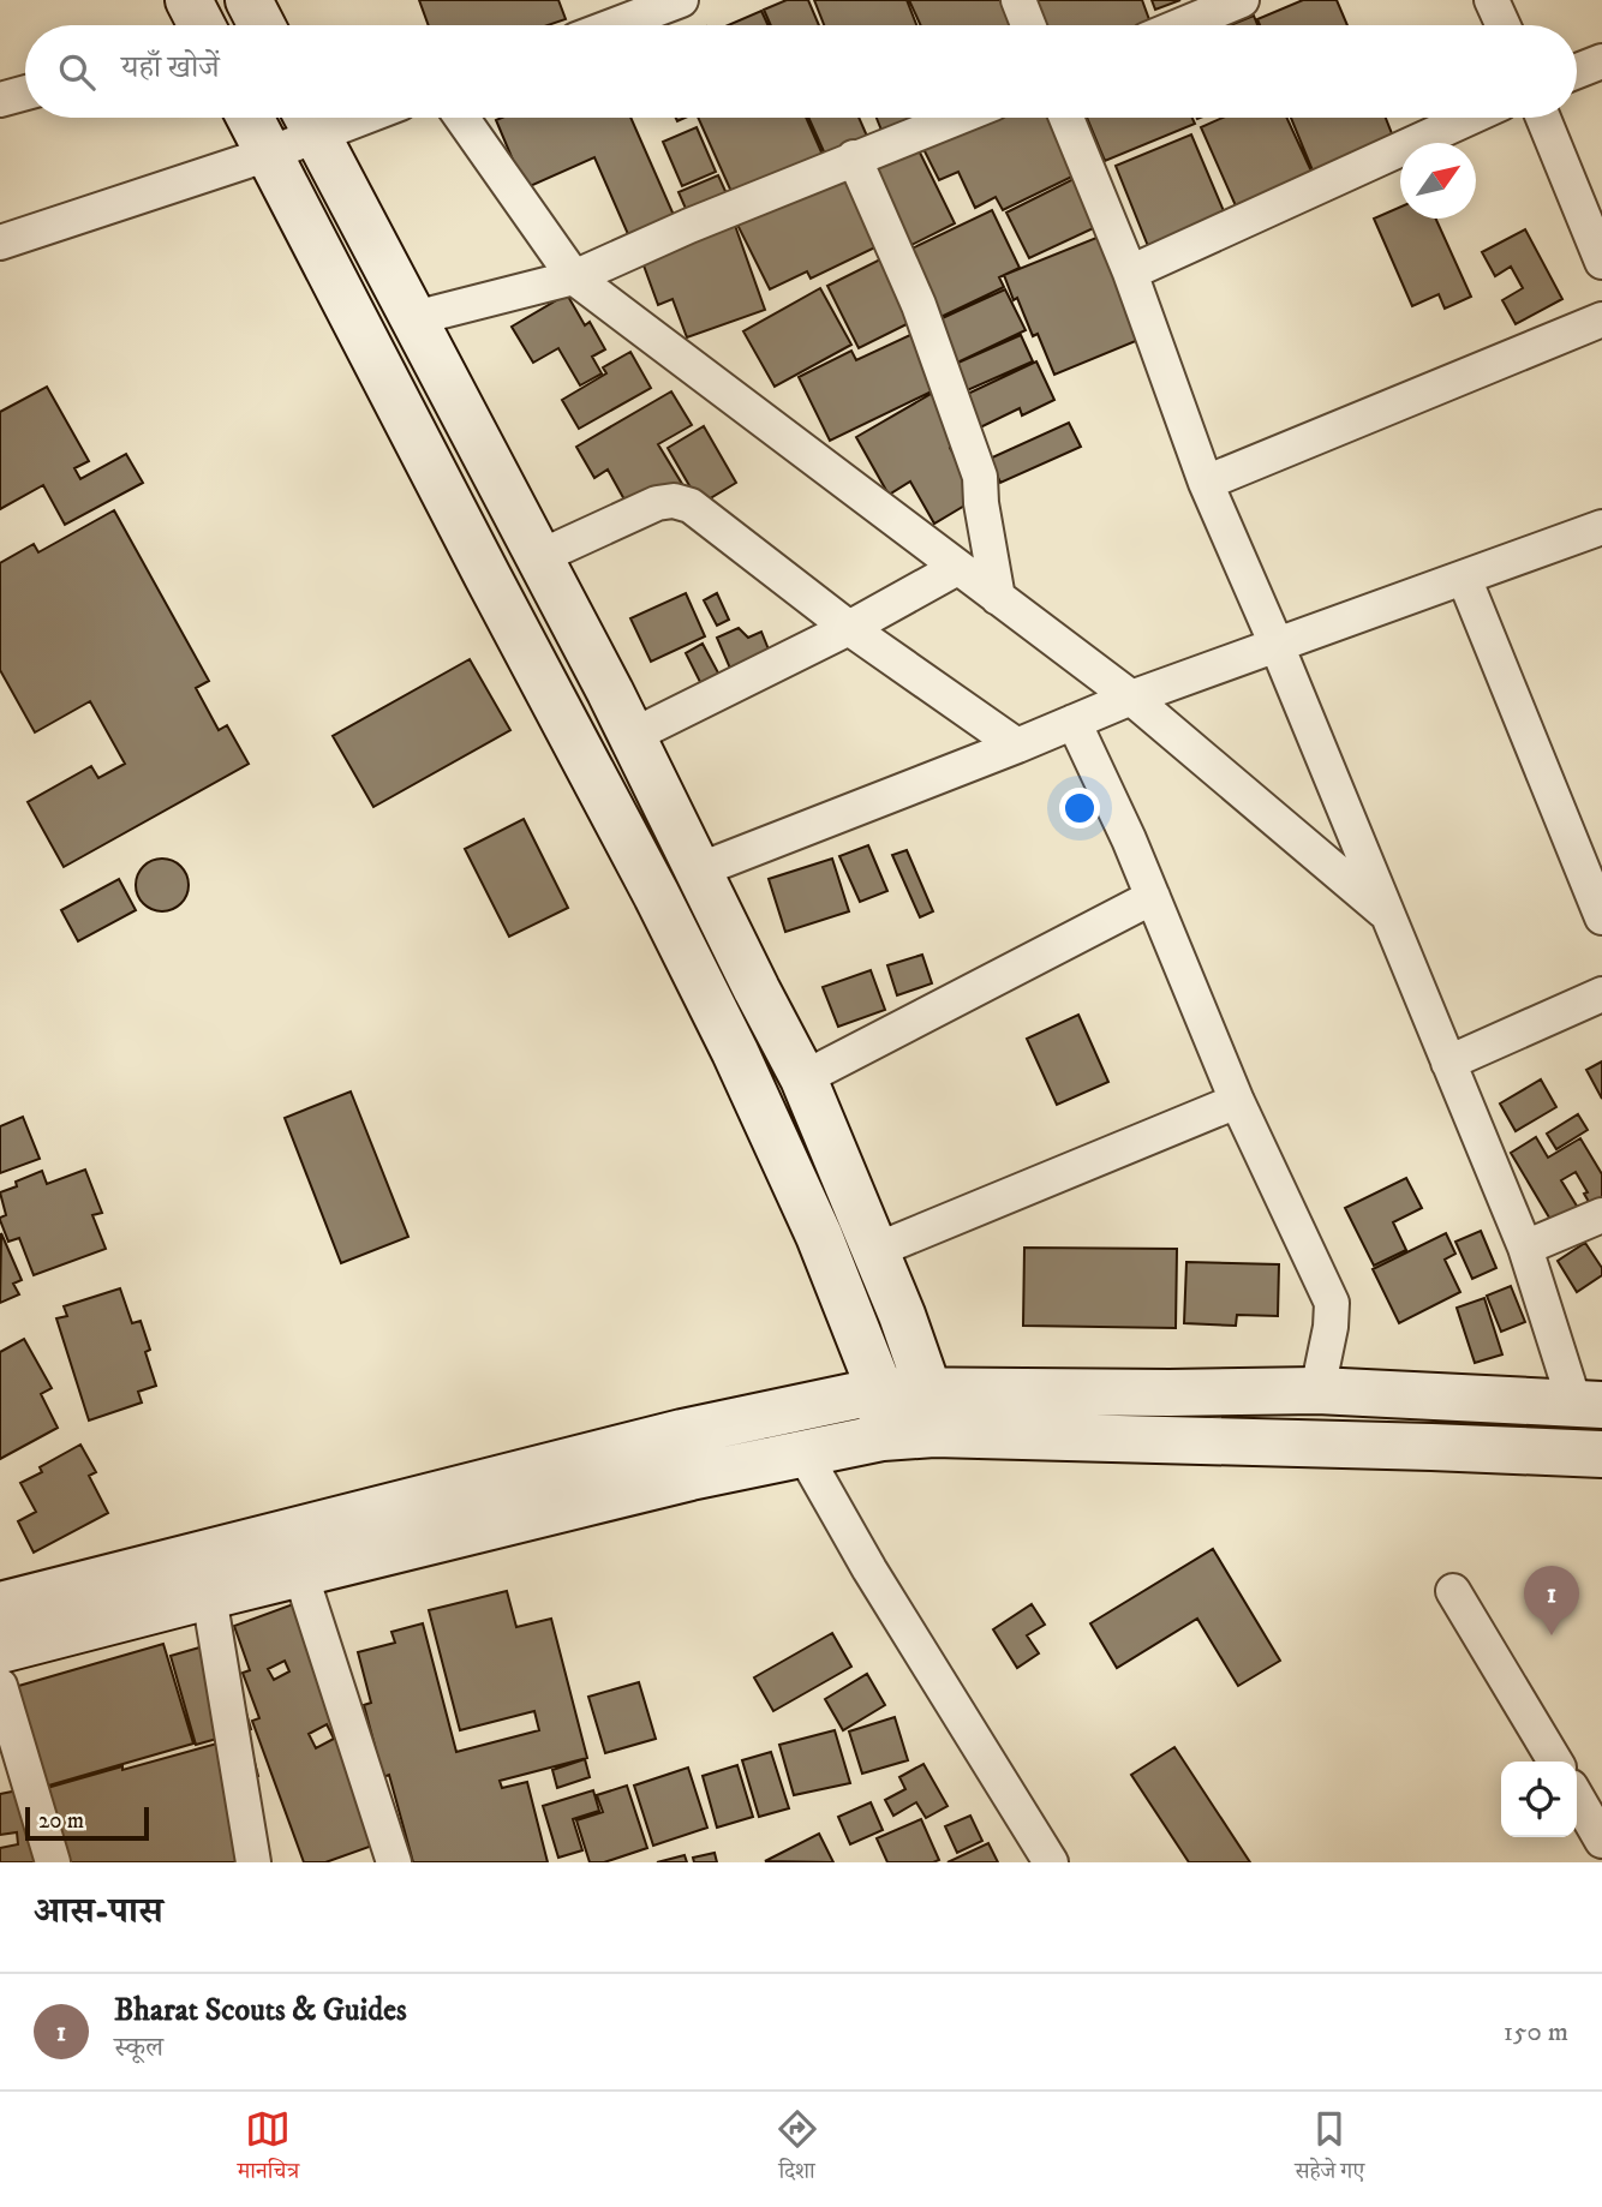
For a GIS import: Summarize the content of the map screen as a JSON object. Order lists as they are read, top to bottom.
{
  "scale_bar": "20 m",
  "north": "top right",
  "page": {
    "search": "यहाँ खोजें",
    "pins": "1",
    "scale": "20 m",
    "heading": "आस-पास",
    "list": [
      {
        "mark": "1",
        "name": "Bharat Scouts & Guides",
        "note": "स्कूल",
        "value": "150 m"
      }
    ],
    "nav": ["मानचित्र", "दिशा", "सहेजे गए"]
  }
}
